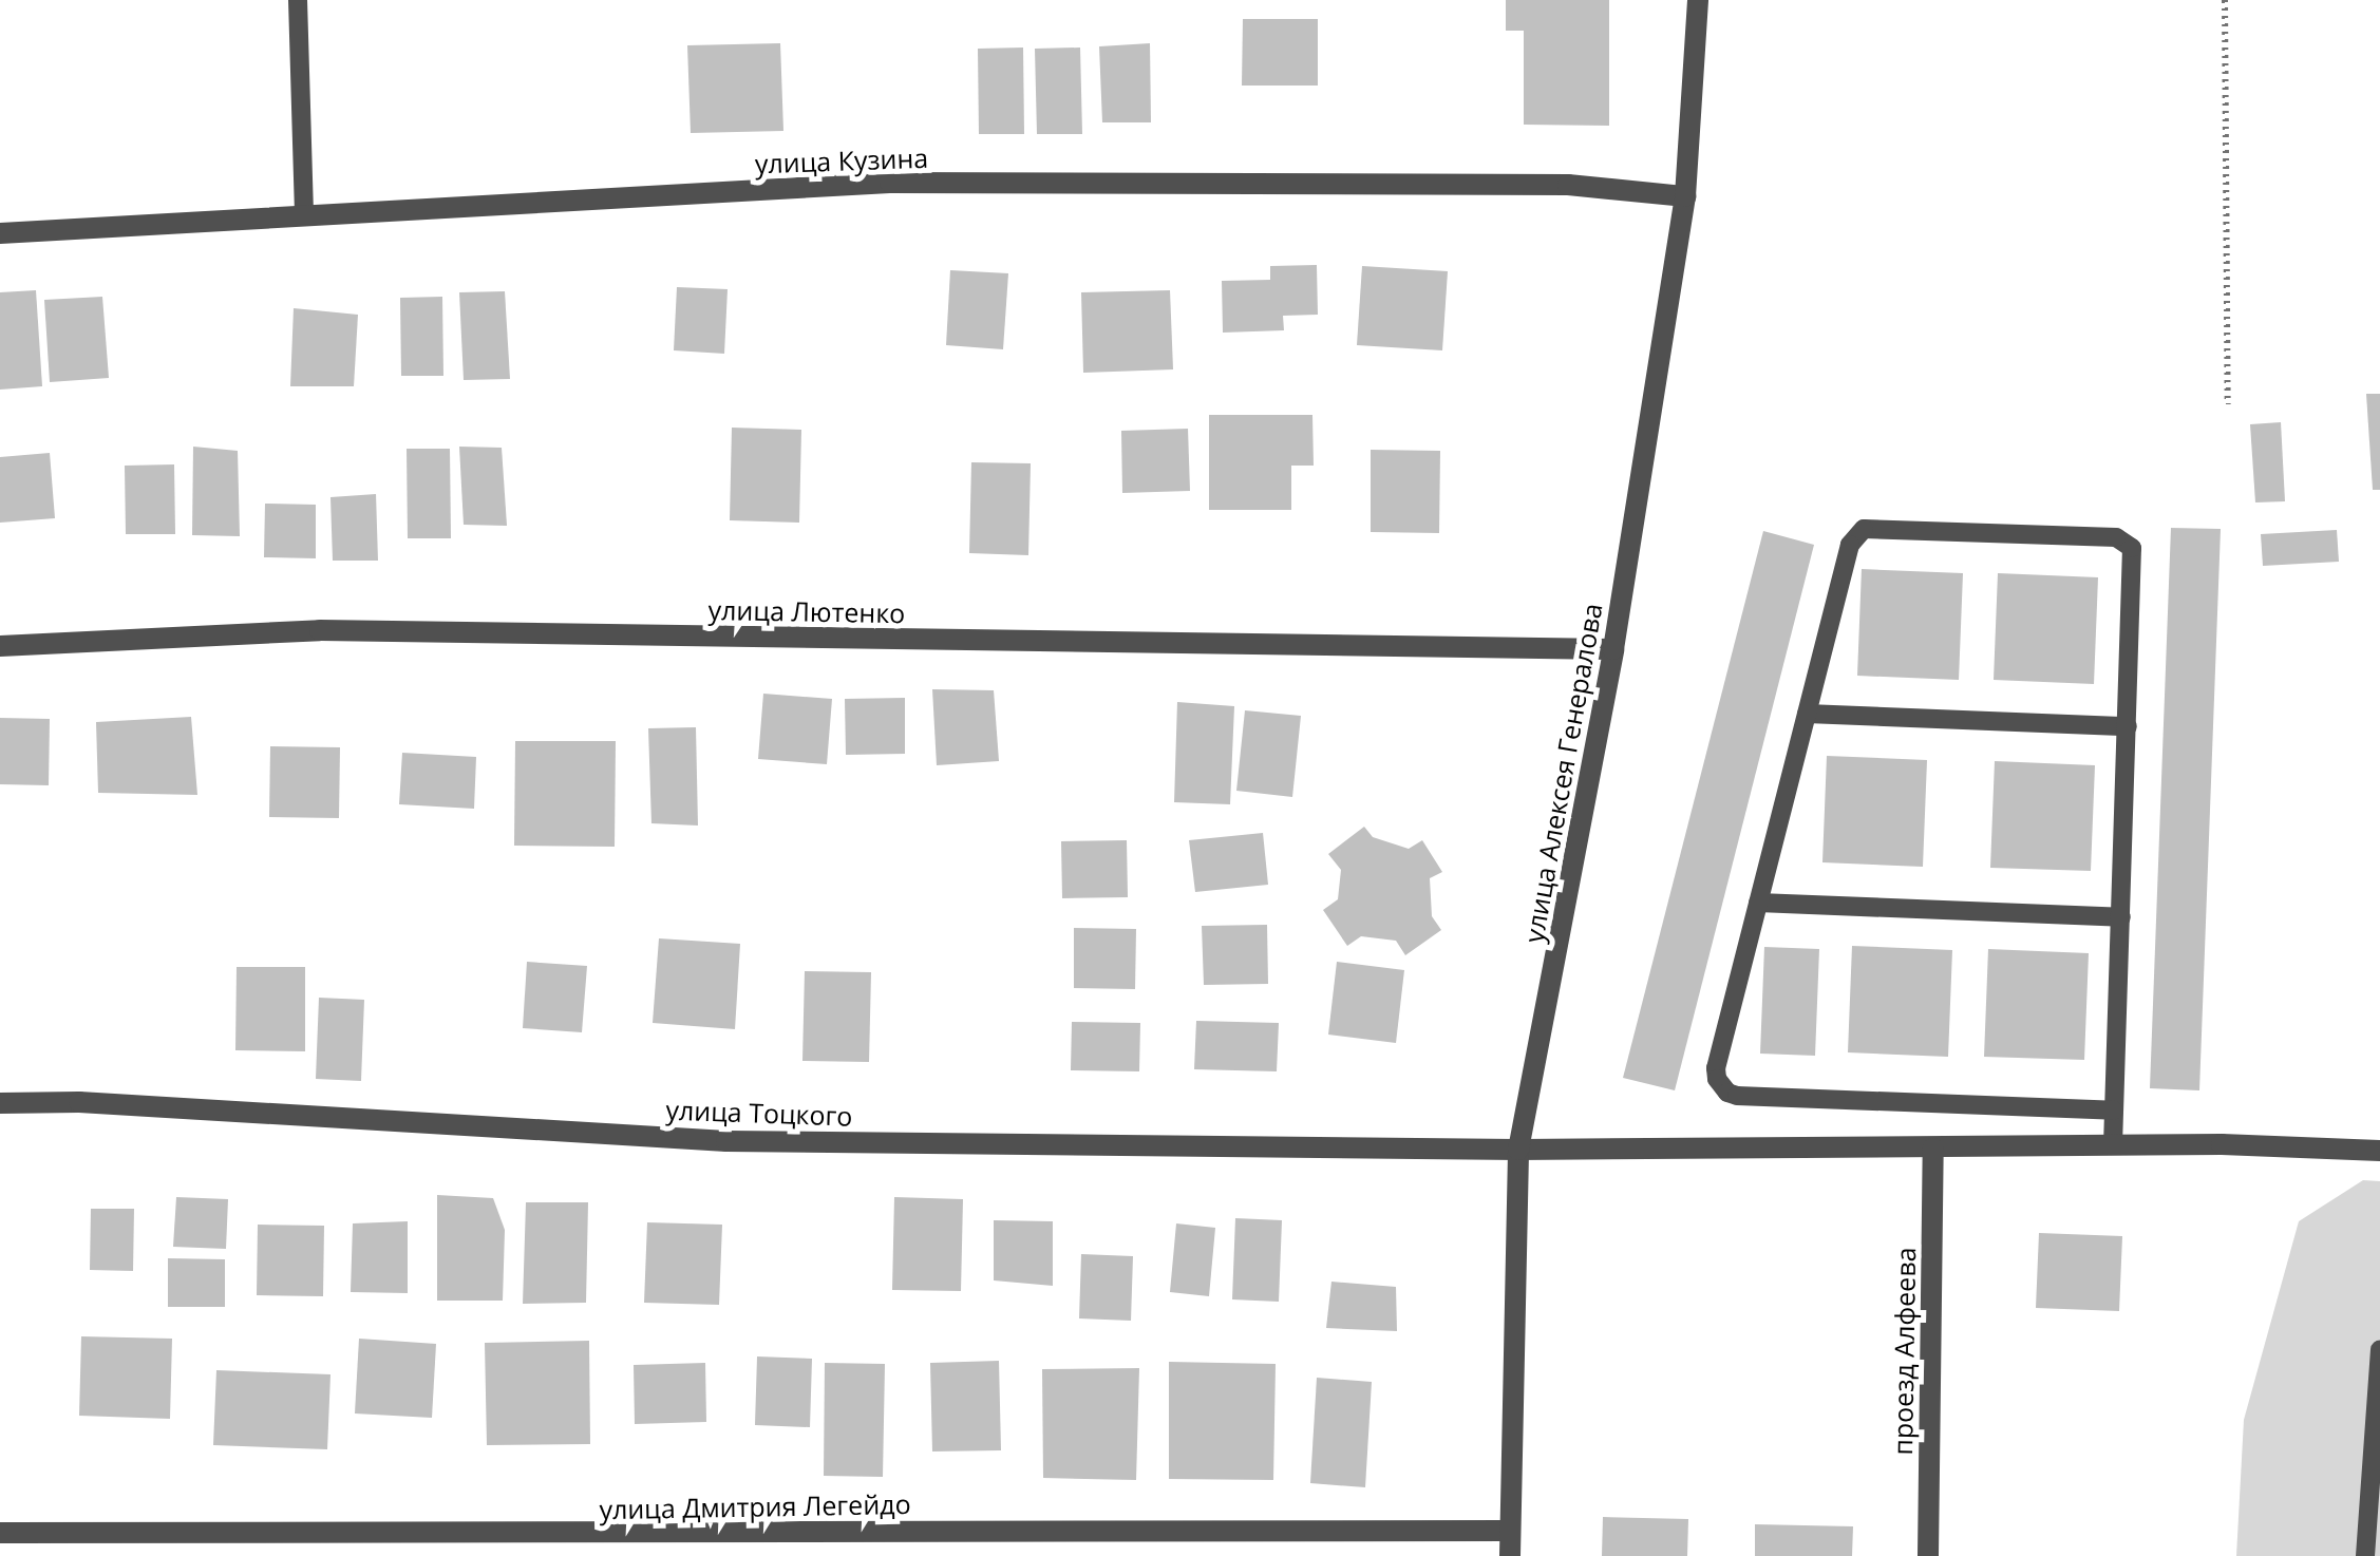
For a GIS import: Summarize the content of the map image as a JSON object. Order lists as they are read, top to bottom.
{
  "streets": {
    "street": [
      "улица Кузина",
      "улица Лютенко",
      "улица Алексея Генералова",
      "улица Тоцкого",
      "проезд Алфеева",
      "улица Дмитрия Легейдо"
    ]
  },
  "crossings": [
    ["улица Кузина", "улица Алексея Генералова"],
    ["улица Лютенко", "улица Алексея Генералова"],
    ["улица Алексея Генералова", "улица Тоцкого"],
    ["улица Алексея Генералова", "улица Дмитрия Легейдо"],
    ["улица Тоцкого", "проезд Алфеева"]
  ]
}
